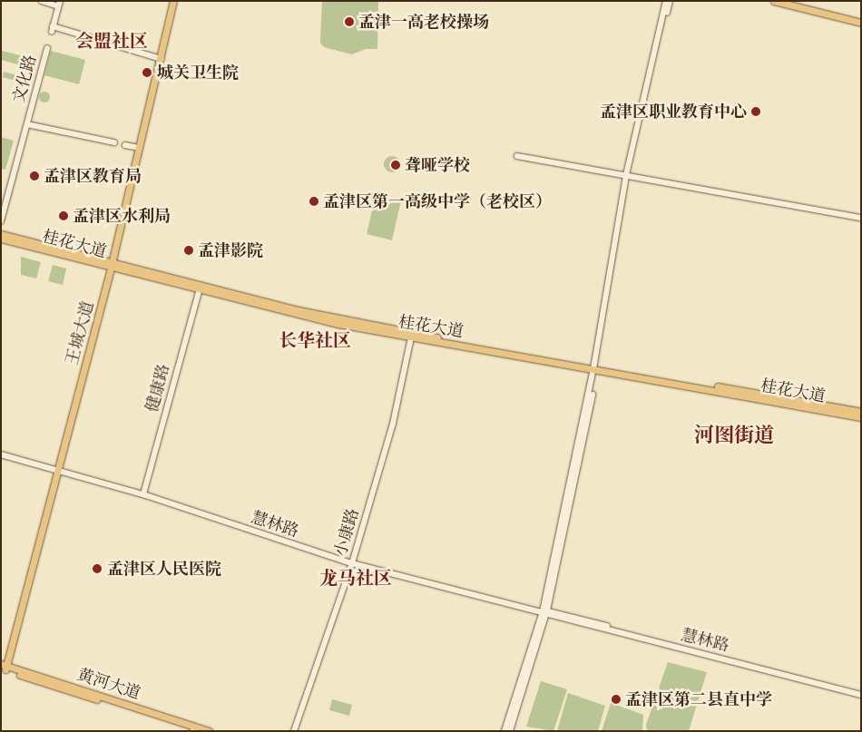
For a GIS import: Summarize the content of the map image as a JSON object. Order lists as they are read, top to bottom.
{
  "streets": {
    "main road": ["桂花大道", "王城大道", "黄河大道"],
    "street": [
      "文化路",
      "健康路",
      "慧林路",
      "小康路"
    ]
  },
  "crossings": [
    ["桂花大道", "王城大道"],
    ["桂花大道", "健康路"],
    ["桂花大道", "小康路"],
    ["王城大道", "慧林路"],
    ["王城大道", "黄河大道"],
    ["健康路", "慧林路"],
    ["慧林路", "小康路"]
  ],
  "districts": [
    "会盟社区",
    "长华社区",
    "河图街道",
    "龙马社区"
  ],
  "places": [
    "孟津一高老校操场",
    "城关卫生院",
    "孟津区职业教育中心",
    "聋哑学校",
    "孟津区教育局",
    "孟津区第一高级中学（老校区）",
    "孟津区水利局",
    "孟津影院",
    "孟津区人民医院",
    "孟津区第二县直中学"
  ]
}
